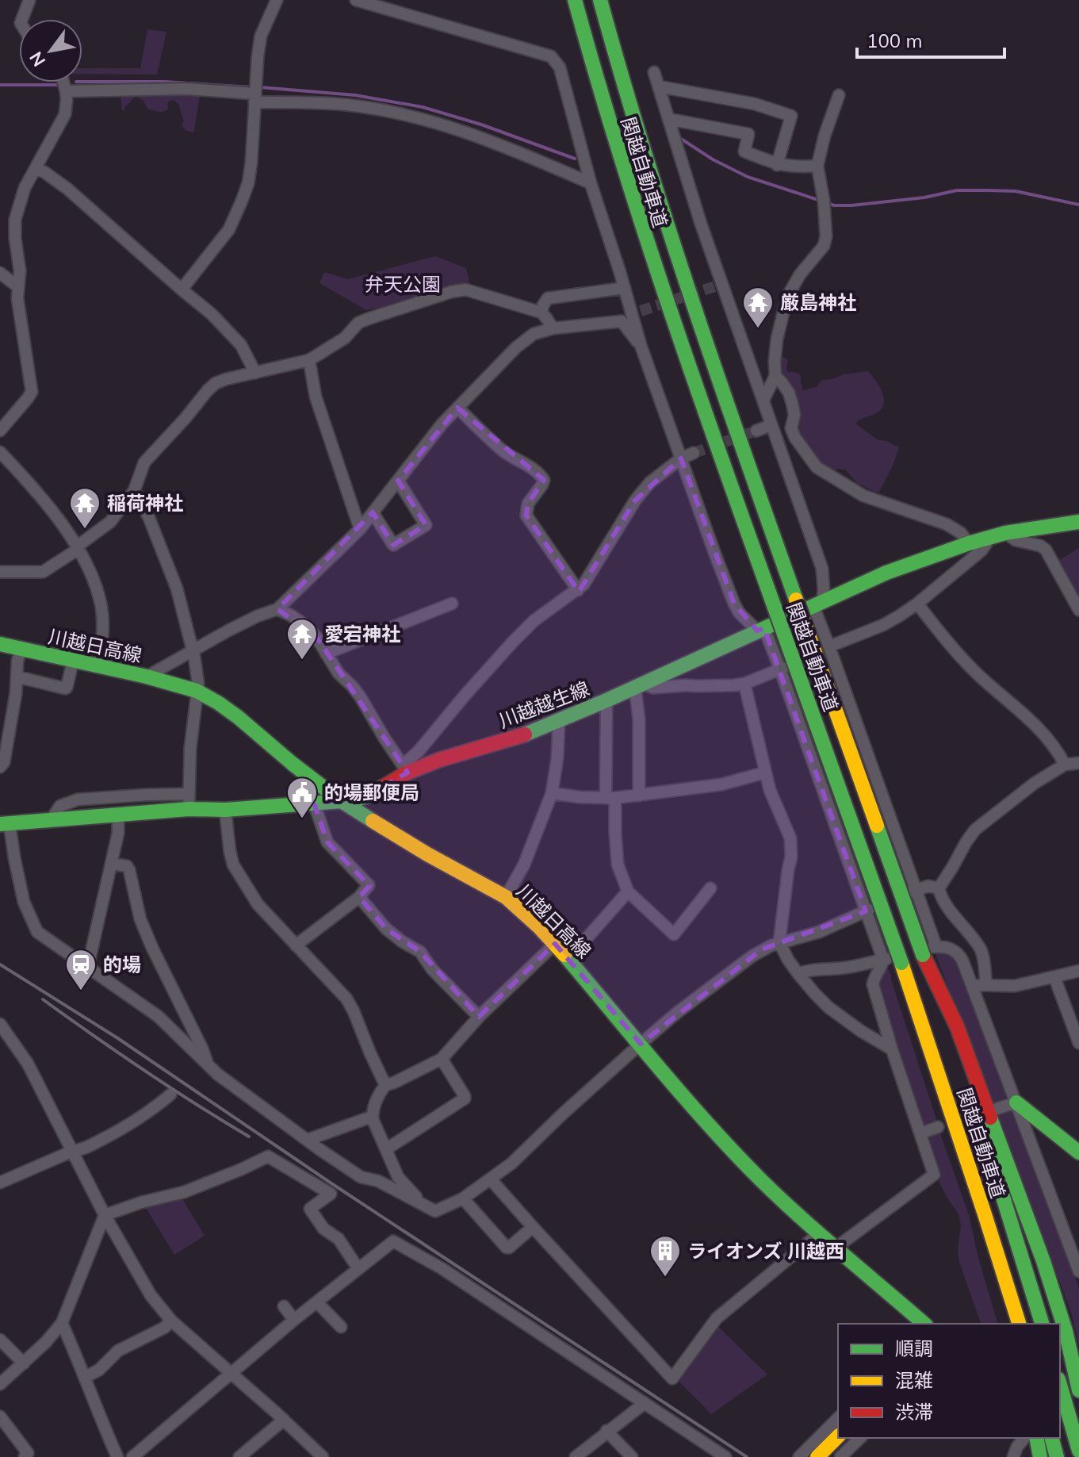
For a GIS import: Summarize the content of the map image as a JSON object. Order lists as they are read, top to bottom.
{
  "streets": {
    "main road": ["関越自動車道", "川越日高線", "川越越生線"]
  },
  "crossings": [
    ["川越日高線", "川越越生線"]
  ],
  "parks": ["弁天公園"],
  "places": {
    "temple": ["厳島神社", "稲荷神社", "愛宕神社"],
    "public building": ["的場郵便局"],
    "station": ["的場"],
    "building": ["ライオンズ 川越西"]
  },
  "legend": ["順調", "混雑", "渋滞"],
  "scale_bar": "100 m",
  "north": "bottom left"
}
